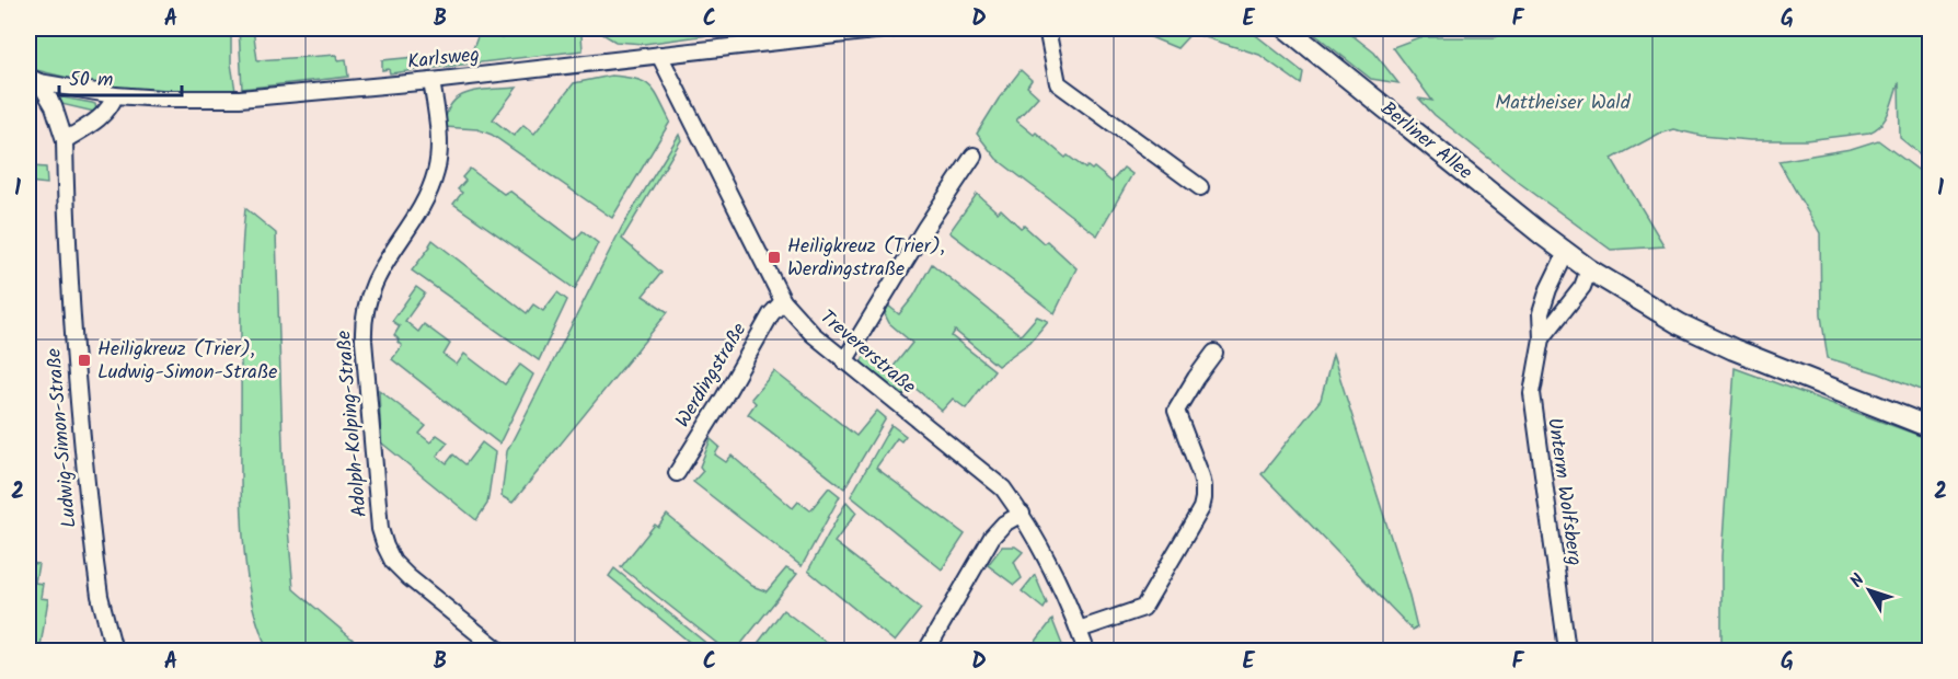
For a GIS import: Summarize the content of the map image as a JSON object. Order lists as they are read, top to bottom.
{
  "streets": {
    "street": [
      "Karlsweg",
      "Berliner Allee",
      "Trevererstraße",
      "Werdingstraße",
      "Adolph-Kolping-Straße",
      "Ludwig-Simon-Straße",
      "Unterm Wolfsberg"
    ]
  },
  "crossings": [
    ["Karlsweg", "Trevererstraße"],
    ["Karlsweg", "Adolph-Kolping-Straße"],
    ["Karlsweg", "Ludwig-Simon-Straße"],
    ["Berliner Allee", "Unterm Wolfsberg"],
    ["Trevererstraße", "Werdingstraße"]
  ],
  "parks": ["Mattheiser Wald"],
  "places": {
    "transit": ["Heiligkreuz (Trier), Werdingstraße", "Heiligkreuz (Trier), Ludwig-Simon-Straße"]
  },
  "scale_bar": "50 m",
  "north": "top left",
  "grid": {
    "columns": [
      "A",
      "B",
      "C",
      "D",
      "E",
      "F",
      "G"
    ],
    "rows": ["1", "2"]
  }
}
